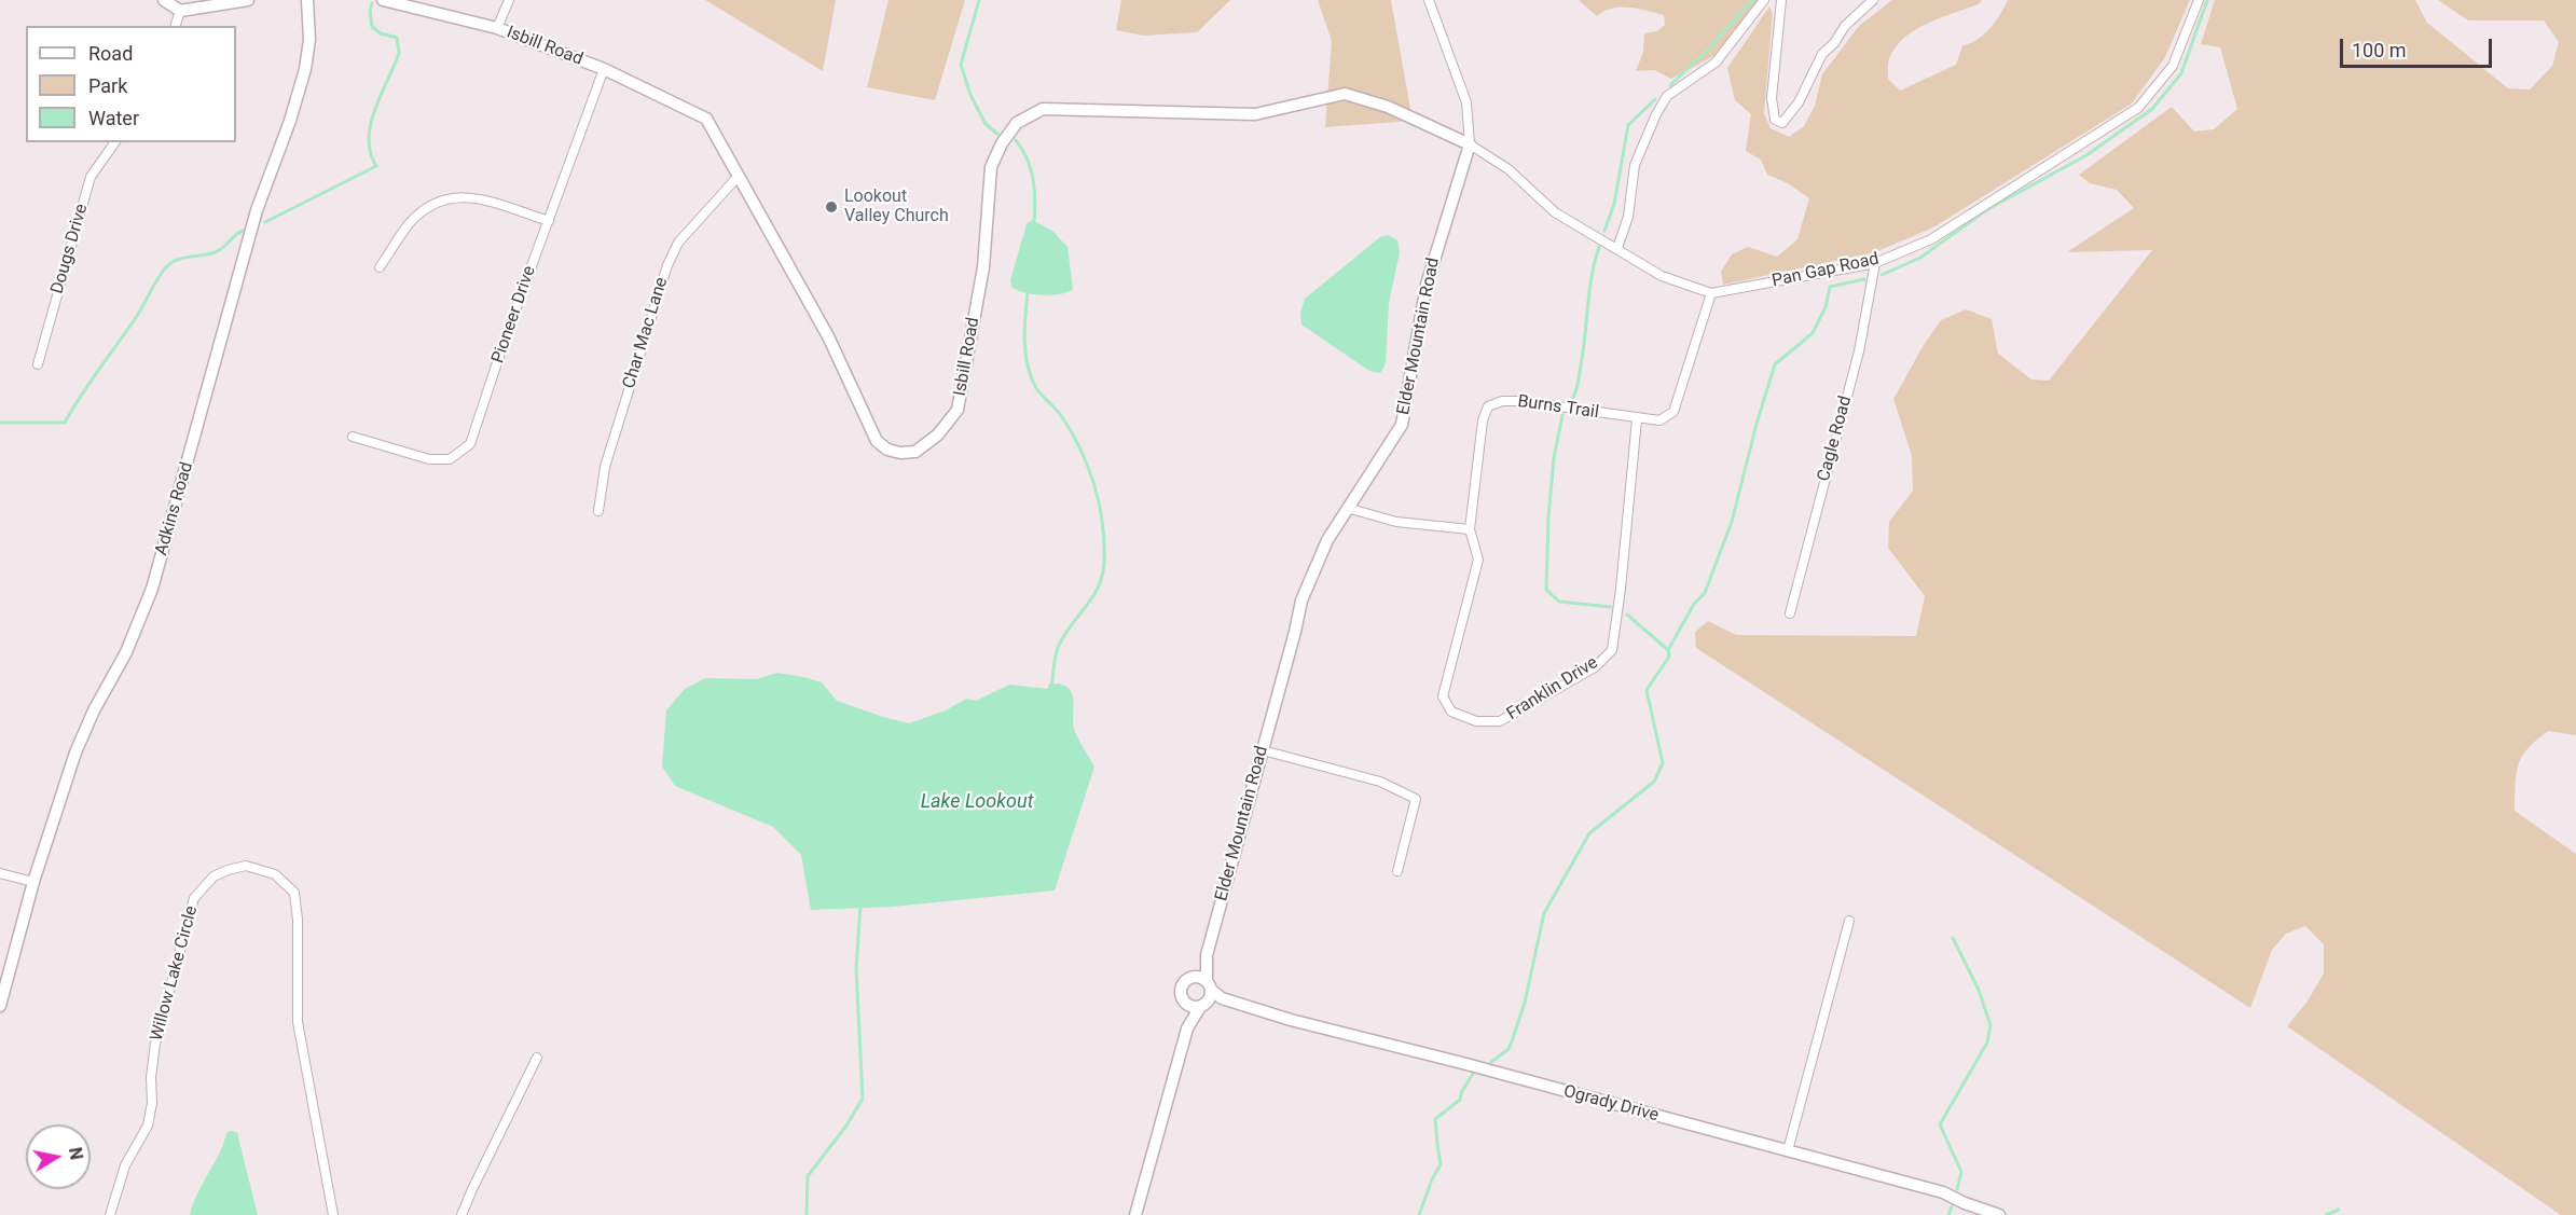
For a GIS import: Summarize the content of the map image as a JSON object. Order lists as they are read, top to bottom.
{
  "streets": {
    "street": [
      "Isbill Road",
      "Dougs Drive",
      "Pan Gap Road",
      "Pioneer Drive",
      "Char Mac Lane",
      "Elder Mountain Road",
      "Burns Trail",
      "Cagle Road",
      "Adkins Road",
      "Franklin Drive",
      "Willow Lake Circle",
      "Ogrady Drive"
    ]
  },
  "crossings": [
    ["Isbill Road", "Pan Gap Road"],
    ["Isbill Road", "Pioneer Drive"],
    ["Isbill Road", "Char Mac Lane"],
    ["Isbill Road", "Elder Mountain Road"],
    ["Pan Gap Road", "Elder Mountain Road"],
    ["Pan Gap Road", "Cagle Road"],
    ["Elder Mountain Road", "Ogrady Drive"],
    ["Burns Trail", "Franklin Drive"]
  ],
  "water": ["Lake Lookout"],
  "places": ["Lookout Valley Church"],
  "legend": ["Road", "Park", "Water"],
  "scale_bar": "100 m",
  "north": "right"
}
